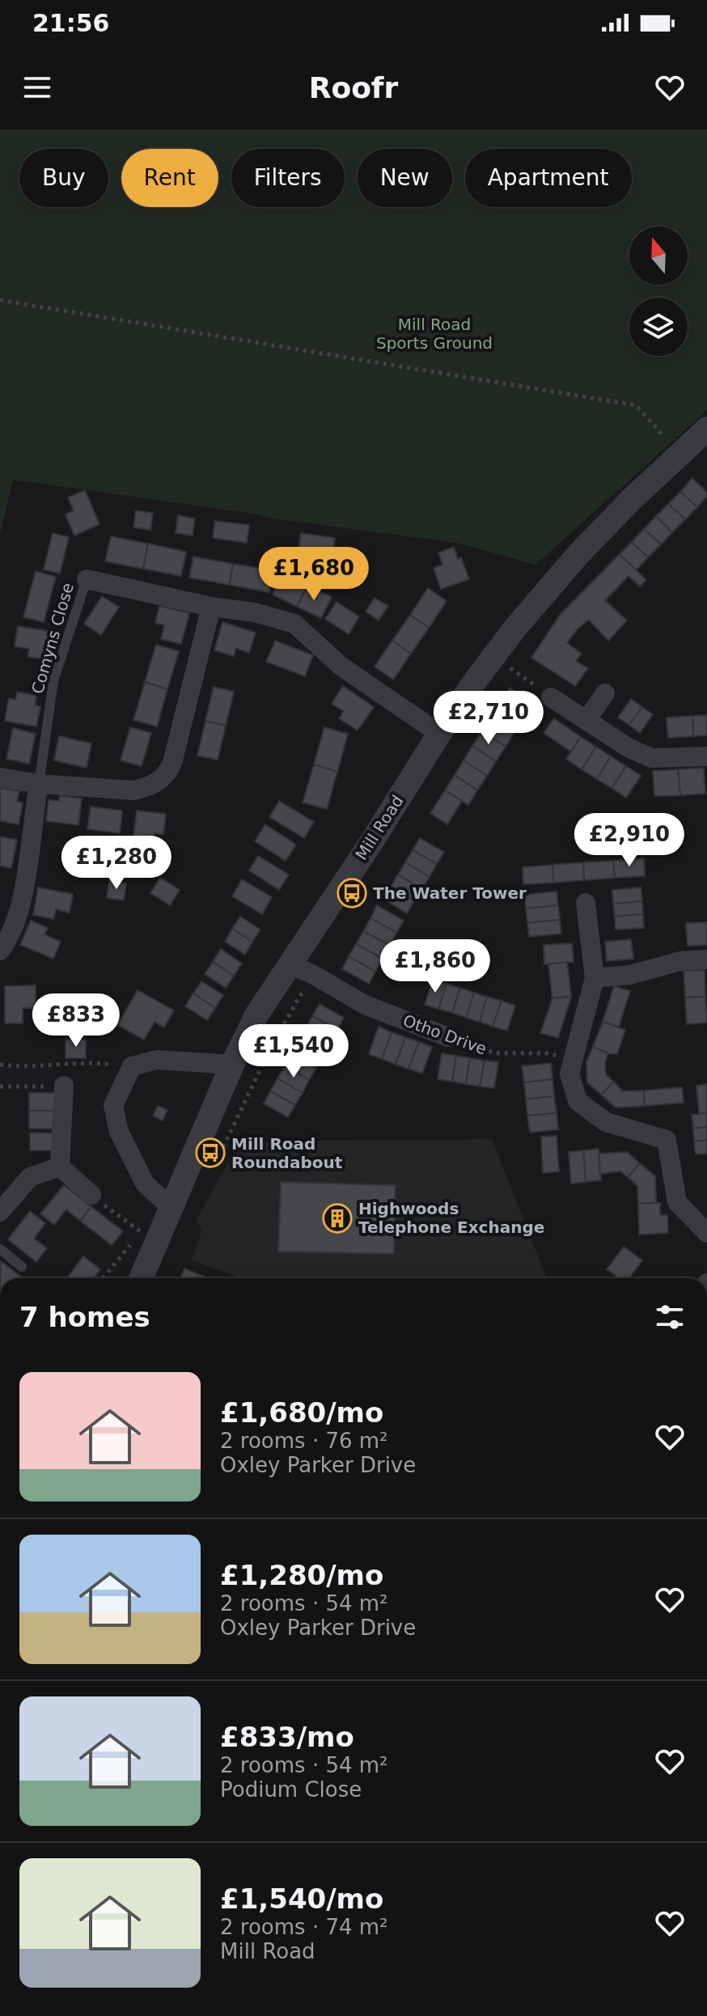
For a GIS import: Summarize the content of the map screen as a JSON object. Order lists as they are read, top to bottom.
{
  "streets": {
    "street": ["Mill Road", "Otho Drive"],
    "lane": ["Comyns Close"]
  },
  "crossings": [
    ["Mill Road", "Otho Drive"]
  ],
  "parks": ["Mill Road Sports Ground"],
  "places": {
    "bus stop": ["The Water Tower", "Mill Road Roundabout"],
    "building": ["Highwoods Telephone Exchange"]
  },
  "north": "top",
  "page": {
    "status": "21:56",
    "header": "Roofr",
    "chip": [
      "Buy",
      "Rent",
      "Filters",
      "New",
      "Apartment"
    ],
    "price": [
      "£1,680",
      "£2,710",
      "£2,910",
      "£1,280",
      "£1,860",
      "£833",
      "£1,540"
    ],
    "heading": "7 homes",
    "list": [
      {
        "name": "£1,680/mo",
        "note": "2 rooms · 76 m² · Oxley Parker Drive"
      },
      {
        "name": "£1,280/mo",
        "note": "2 rooms · 54 m² · Oxley Parker Drive"
      },
      {
        "name": "£833/mo",
        "note": "2 rooms · 54 m² · Podium Close"
      },
      {
        "name": "£1,540/mo",
        "note": "2 rooms · 74 m² · Mill Road"
      }
    ]
  }
}
